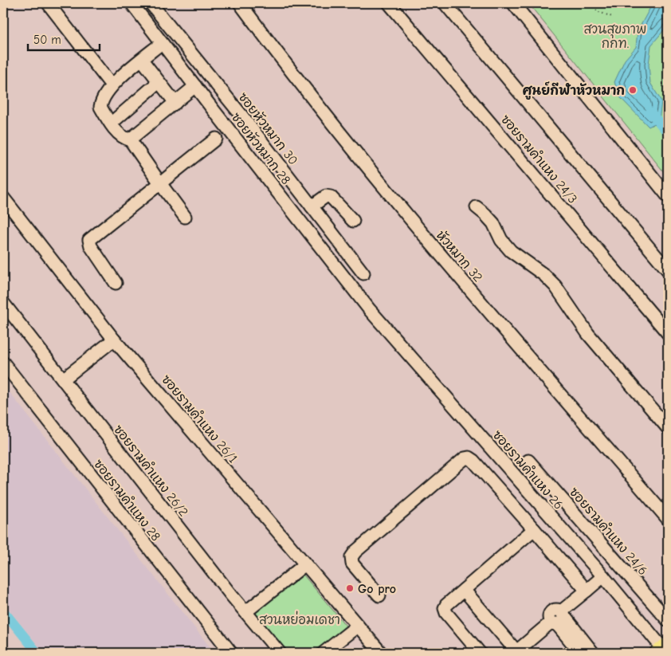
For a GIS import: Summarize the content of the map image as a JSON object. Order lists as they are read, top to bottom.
{
  "streets": {
    "street": [
      "ซอยหัวหมาก 30",
      "ซอยหัวหมาก 28",
      "ซอยรามคำแหง 24/3",
      "หัวหมาก 32",
      "ซอยรามคำแหง 26/1",
      "ซอยรามคำแหง 26",
      "ซอยรามคำแหง 26/2",
      "ซอยรามคำแหง 28",
      "ซอยรามคำแหง 24/6"
    ]
  },
  "crossings": [
    ["ซอยหัวหมาก 28", "ซอยรามคำแหง 26"]
  ],
  "parks": ["สวนสุขภาพ กกท.", "สวนหย่อมเดชา"],
  "places": ["ศูนย์กีฬาหัวหมาก", "Go pro"],
  "scale_bar": "50 m"
}
